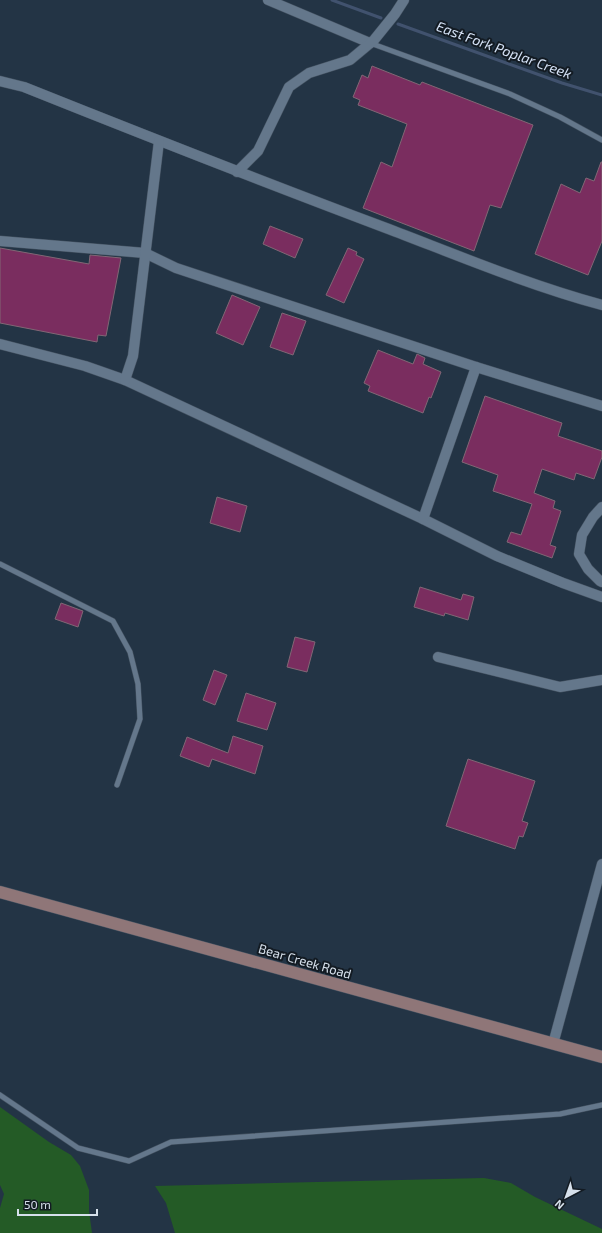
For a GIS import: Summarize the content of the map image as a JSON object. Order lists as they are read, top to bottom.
{
  "streets": {
    "street": ["Bear Creek Road"]
  },
  "water": ["East Fork Poplar Creek"],
  "scale_bar": "50 m",
  "north": "bottom left"
}
